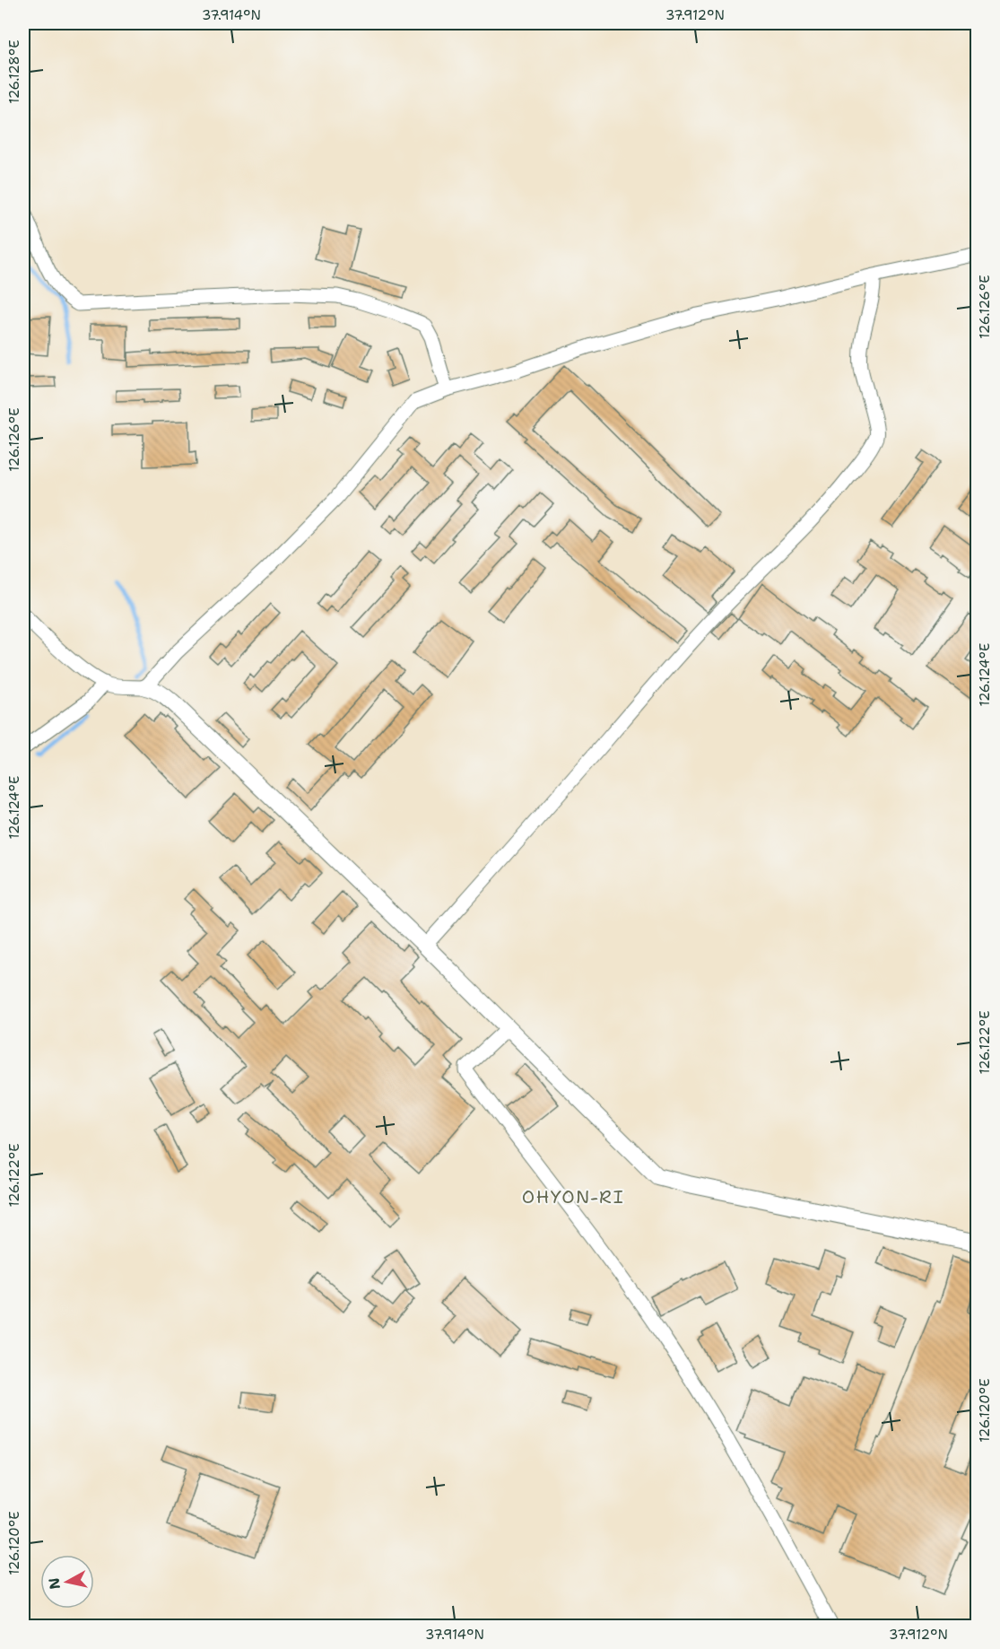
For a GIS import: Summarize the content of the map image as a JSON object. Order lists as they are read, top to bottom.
{
  "districts": ["OHYON-RI"],
  "north": "left",
  "coordinates": [
    "37.914°N",
    "37.912°N",
    "126.128°E",
    "126.126°E",
    "126.124°E",
    "126.122°E",
    "126.120°E"
  ]
}
